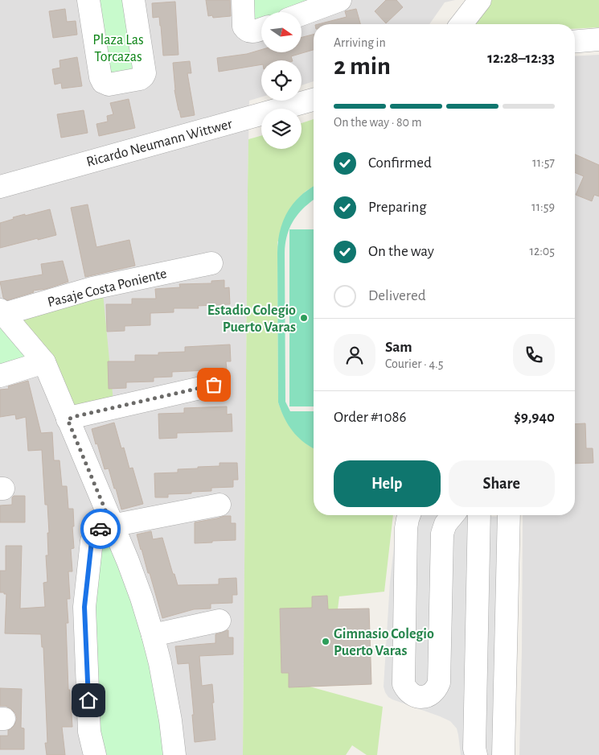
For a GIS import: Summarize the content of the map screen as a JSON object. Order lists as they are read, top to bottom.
{
  "streets": {
    "street": ["Ricardo Neumann Wittwer", "Pasaje Costa Poniente"]
  },
  "parks": ["Plaza Las Torcazas"],
  "places": ["Estadio Colegio Puerto Varas", "Gimnasio Colegio Puerto Varas"],
  "north": "right",
  "page": {
    "heading": ["2 min", "Arriving in", "12:28–12:33"],
    "panel": [
      "Sam",
      "Courier · 4.5",
      "Order #1086",
      "$9,940"
    ],
    "bar": "On the way · 80 m",
    "list": [
      ["Confirmed", "11:57"],
      ["Preparing", "11:59"],
      ["On the way", "12:05"],
      "Delivered"
    ],
    "buttons": ["Help", "Share"]
  }
}
